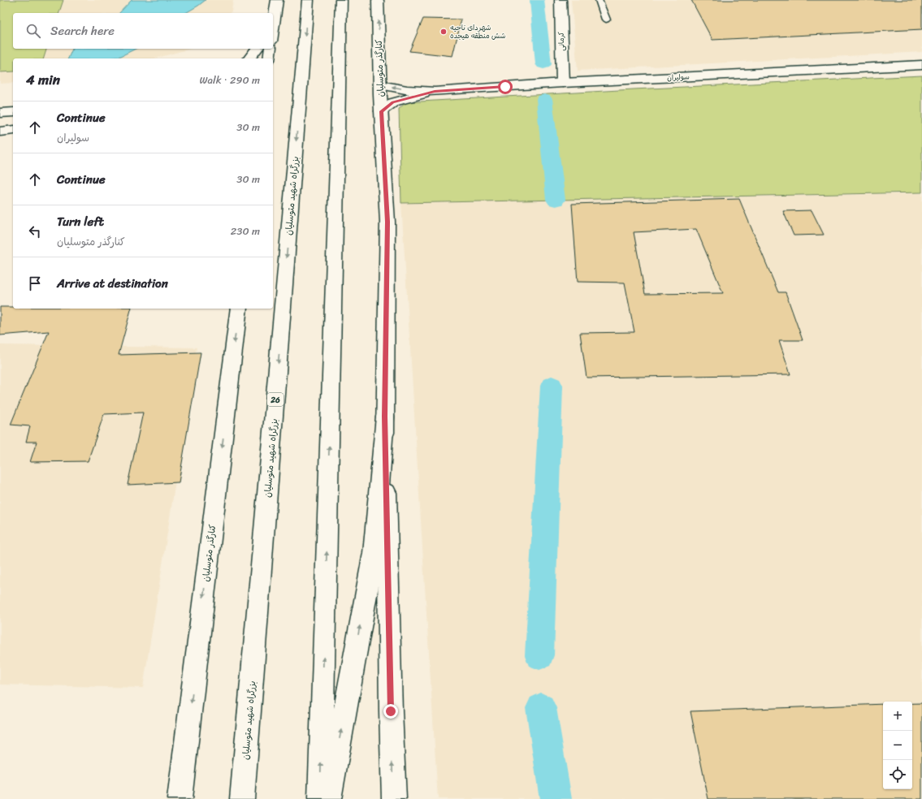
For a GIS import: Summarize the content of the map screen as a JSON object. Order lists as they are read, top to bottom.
{
  "streets": {
    "main road": [
      "کرمانی",
      "کنارگذر متوسلیان",
      "سولیران",
      "بزرگراه شهید متوسلیان",
      "26"
    ]
  },
  "crossings": [
    ["کرمانی", "سولیران"]
  ],
  "places": ["شهردای ناحیه شش منطقه هیجده"],
  "page": {
    "search": "Search here",
    "heading": ["4 min", "Walk · 290 m"],
    "list": [
      ["Continue", "سولیران", "30 m"],
      ["Continue", "30 m"],
      ["Turn left", "کنارگذر متوسلیان", "230 m"],
      "Arrive at destination"
    ],
    "map_buttons": ["+", "−"]
  }
}
